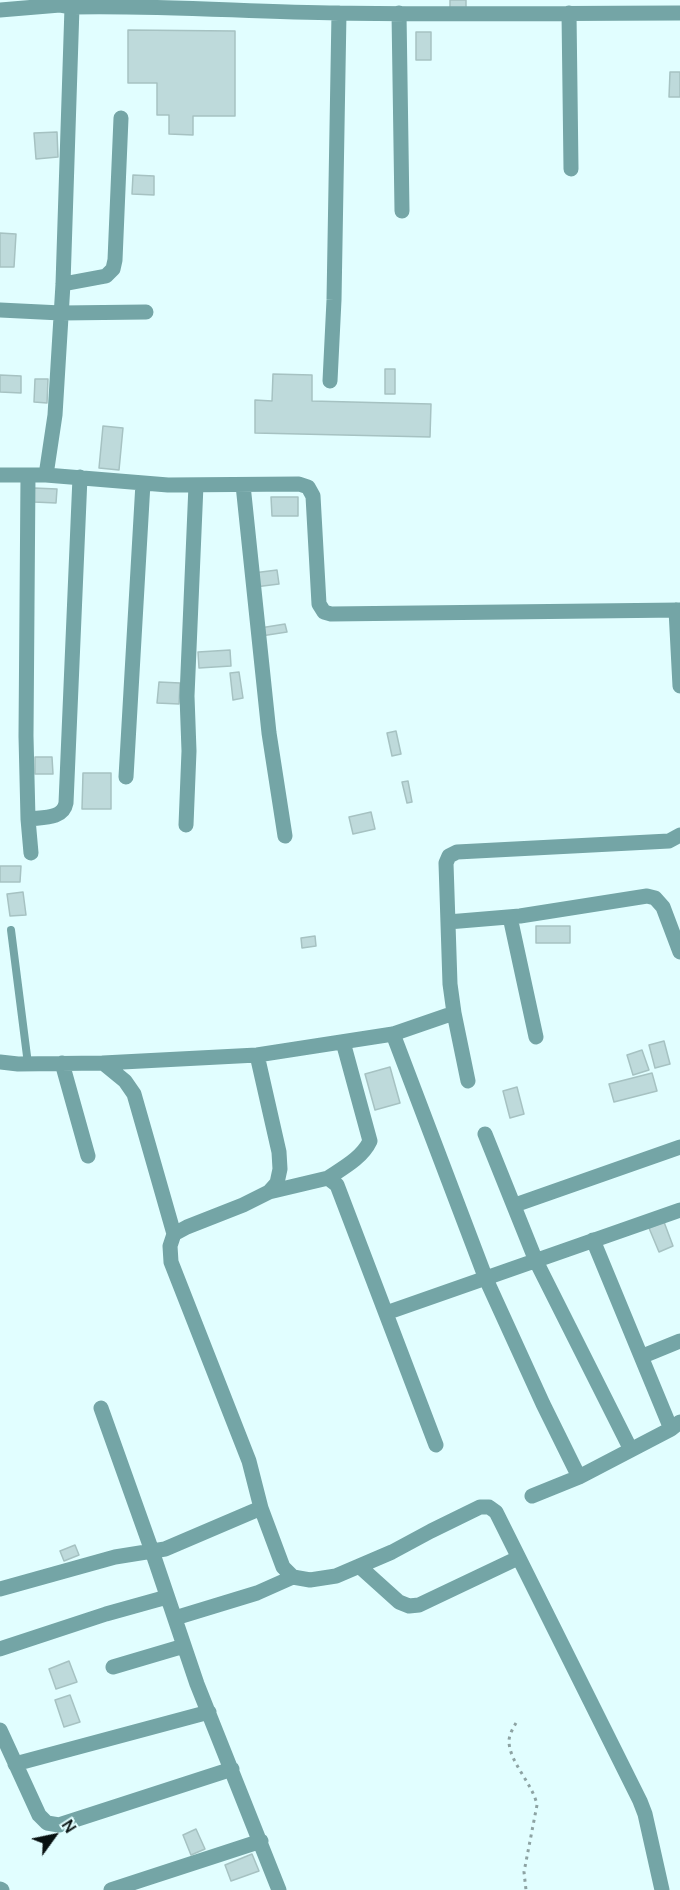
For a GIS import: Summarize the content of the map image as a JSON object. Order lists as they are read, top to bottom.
{
  "north": "top right"
}
